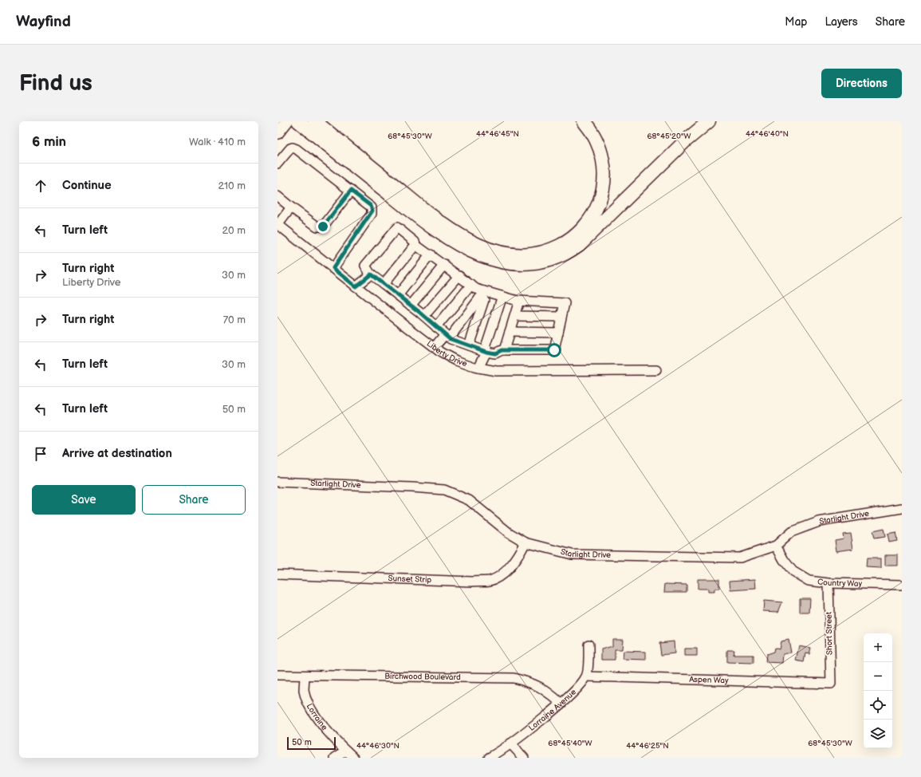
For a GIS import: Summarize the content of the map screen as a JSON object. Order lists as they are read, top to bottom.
{
  "streets": {
    "street": [
      "Liberty Drive",
      "Starlight Drive",
      "Sunset Strip",
      "Country Way",
      "Short Street",
      "Birchwood Boulevard",
      "Aspen Way",
      "Lorraine Avenue",
      "Lorraine"
    ]
  },
  "crossings": [
    ["Starlight Drive", "Sunset Strip"],
    ["Starlight Drive", "Country Way"],
    ["Country Way", "Short Street"],
    ["Short Street", "Aspen Way"],
    ["Birchwood Boulevard", "Lorraine Avenue"],
    ["Birchwood Boulevard", "Lorraine"],
    ["Aspen Way", "Lorraine Avenue"]
  ],
  "scale_bar": "50 m",
  "page": {
    "header": "Wayfind",
    "nav": ["Map", "Layers", "Share"],
    "buttons": [
      "Directions",
      ["Save", "Share"]
    ],
    "title": "Find us",
    "heading": ["6 min", "Walk · 410 m"],
    "list": [
      ["Continue", "210 m"],
      ["Turn left", "20 m"],
      ["Turn right", "Liberty Drive", "30 m"],
      ["Turn right", "70 m"],
      ["Turn left", "30 m"],
      ["Turn left", "50 m"],
      "Arrive at destination"
    ],
    "map_buttons": ["+", "−"],
    "scale": "50 m"
  },
  "coordinates": [
    "44°46'45\"N",
    "44°46'40\"N",
    "68°45'30\"W",
    "68°45'20\"W",
    "68°45'40\"W",
    "44°46'30\"N",
    "44°46'25\"N"
  ]
}
